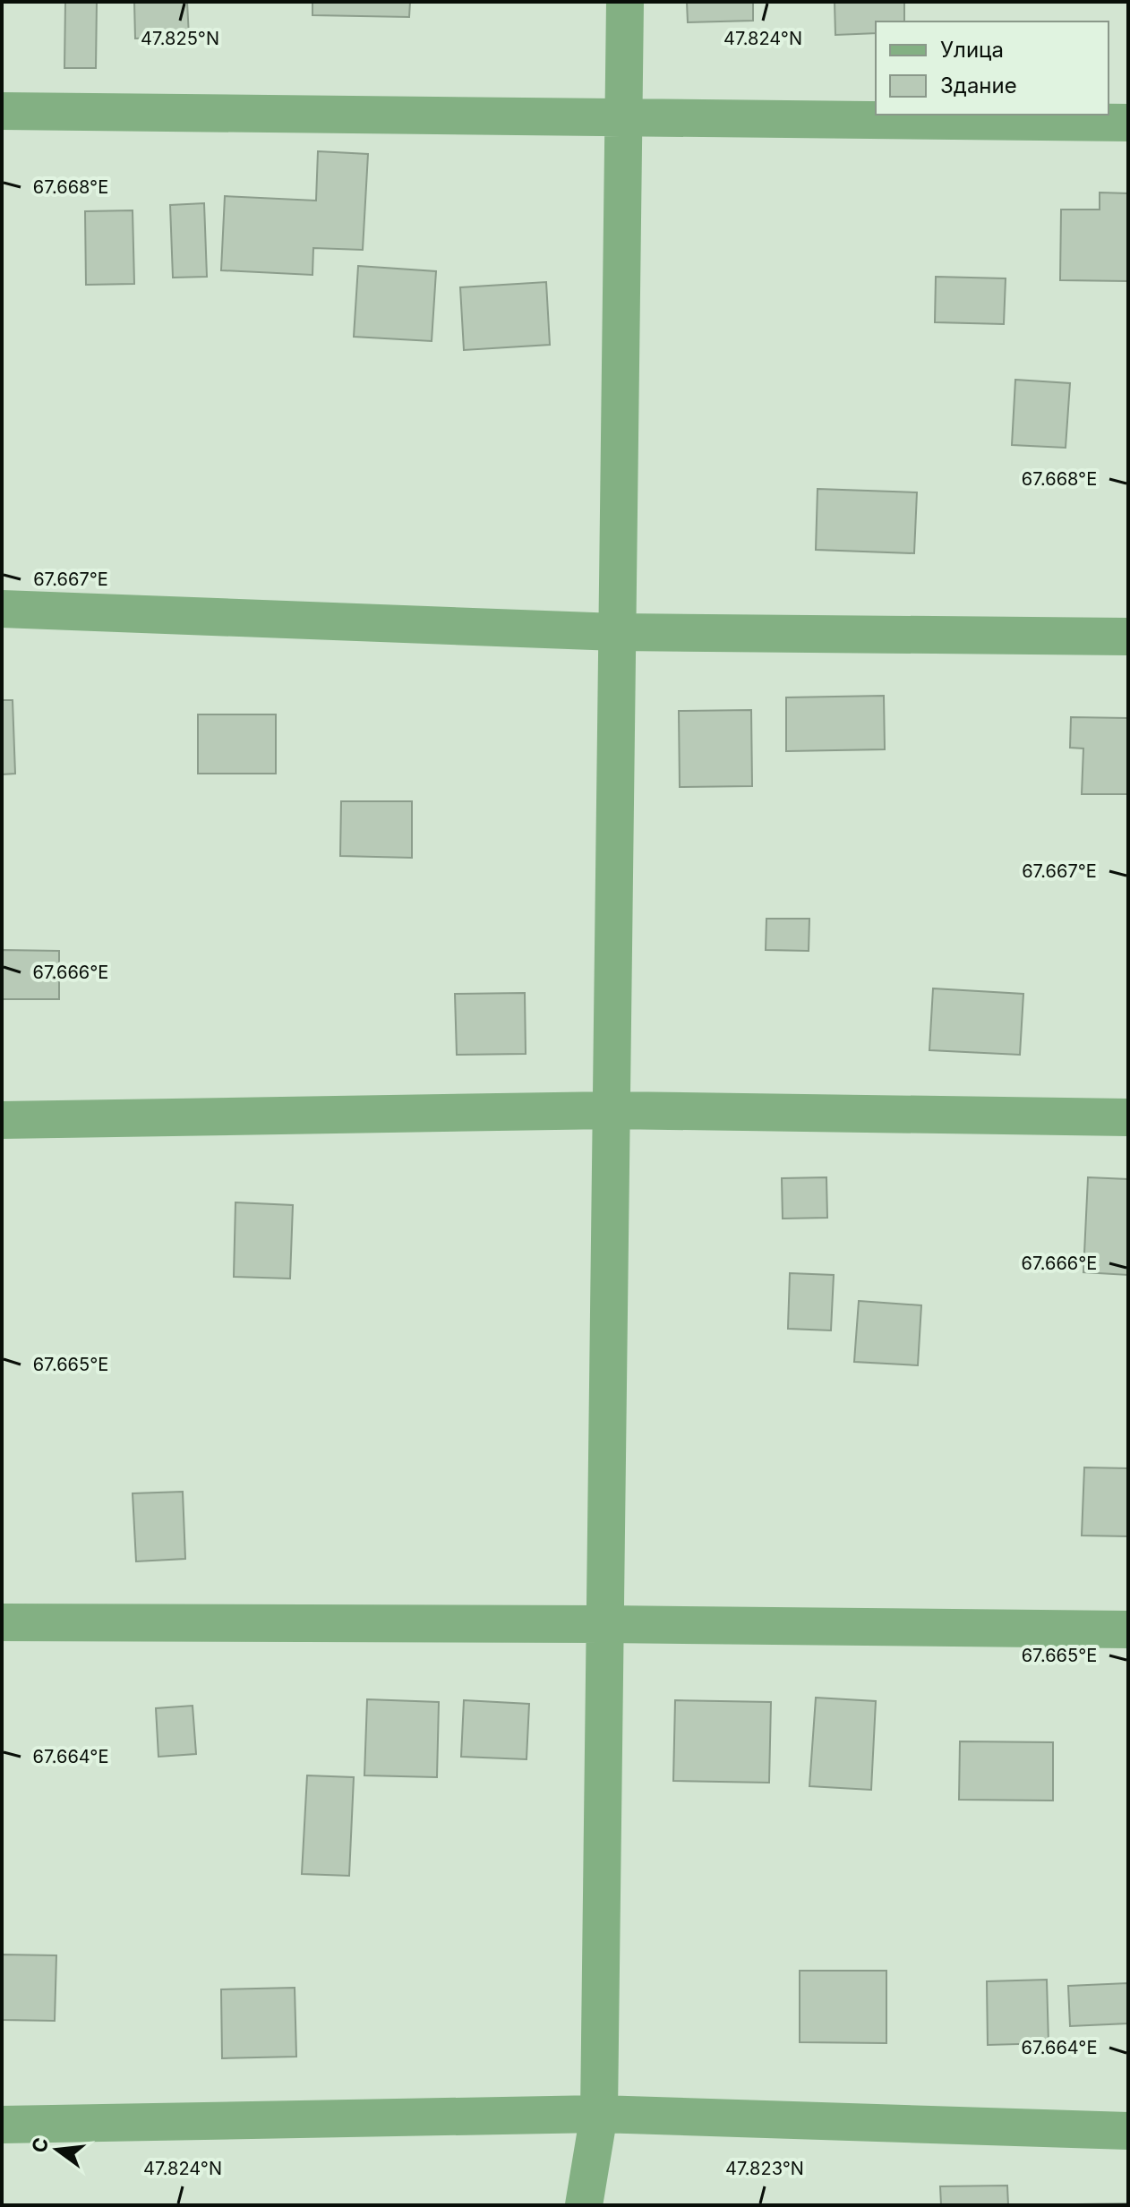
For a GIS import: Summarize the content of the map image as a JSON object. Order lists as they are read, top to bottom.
{
  "legend": ["Улица", "Здание"],
  "north": "left",
  "coordinates": [
    "47.825°N",
    "47.824°N",
    "67.668°E",
    "67.667°E",
    "67.666°E",
    "67.665°E",
    "67.664°E",
    "47.823°N"
  ]
}
